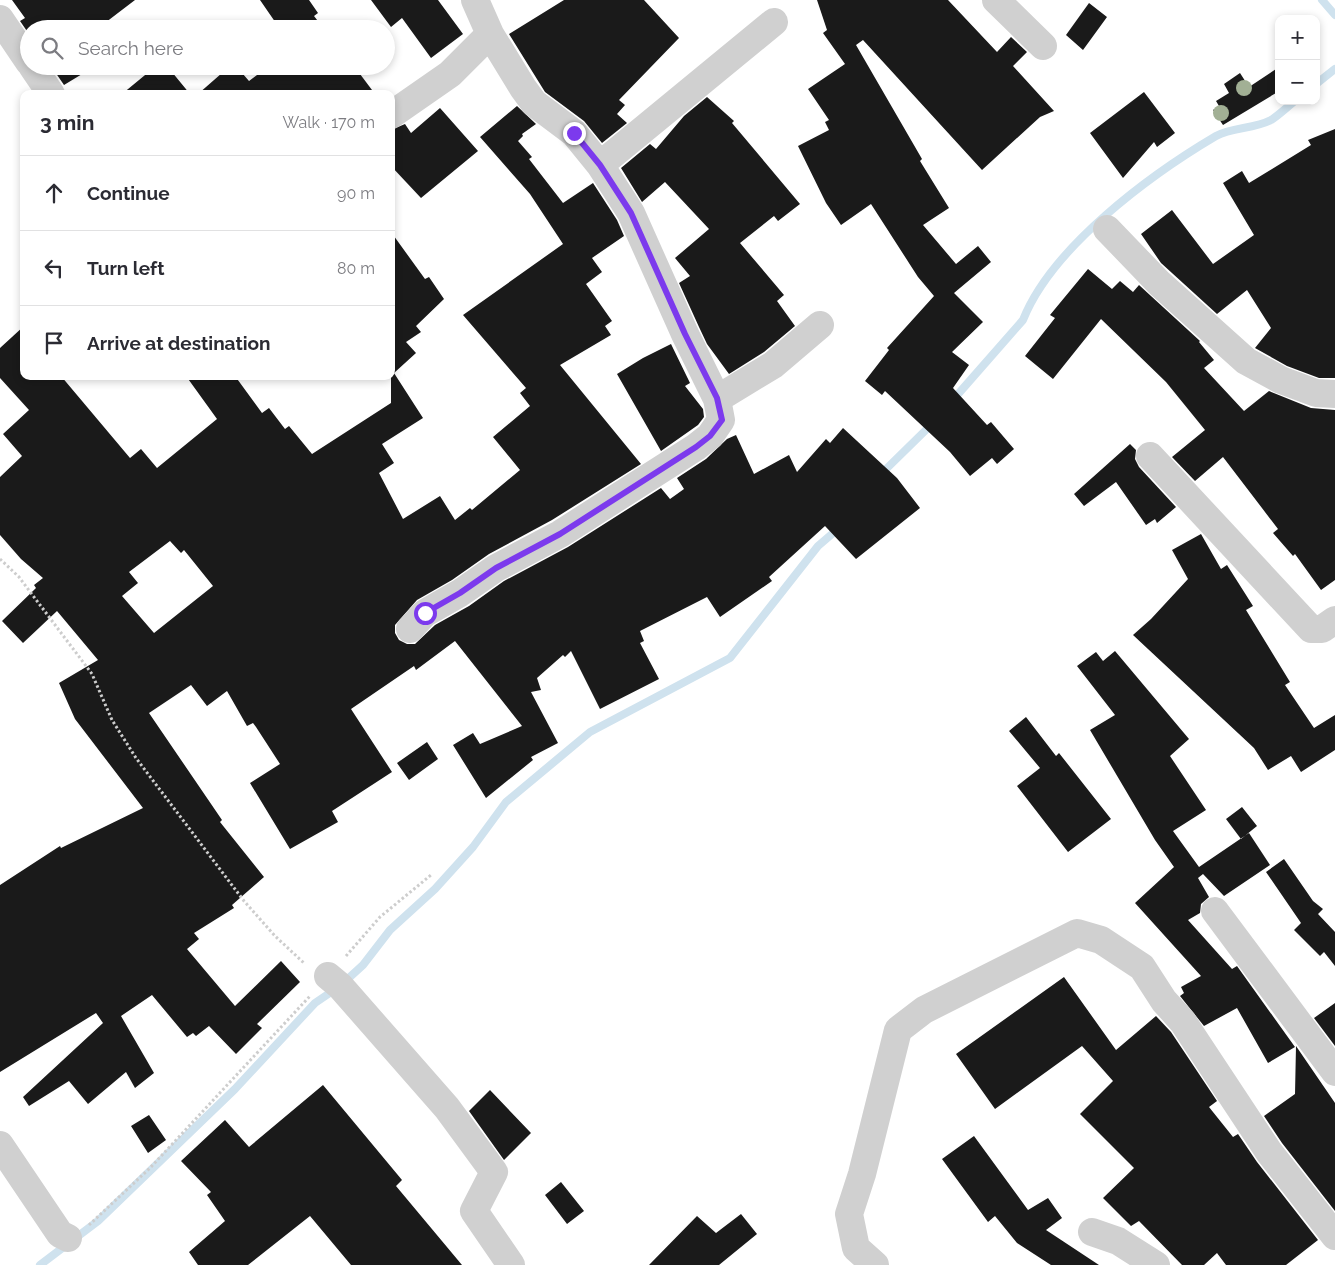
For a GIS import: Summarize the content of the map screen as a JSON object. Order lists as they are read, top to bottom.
{
  "page": {
    "map_buttons": ["+", "−"],
    "search": "Search here",
    "heading": ["3 min", "Walk · 170 m"],
    "list": [
      ["Continue", "90 m"],
      ["Turn left", "80 m"],
      "Arrive at destination"
    ]
  }
}
